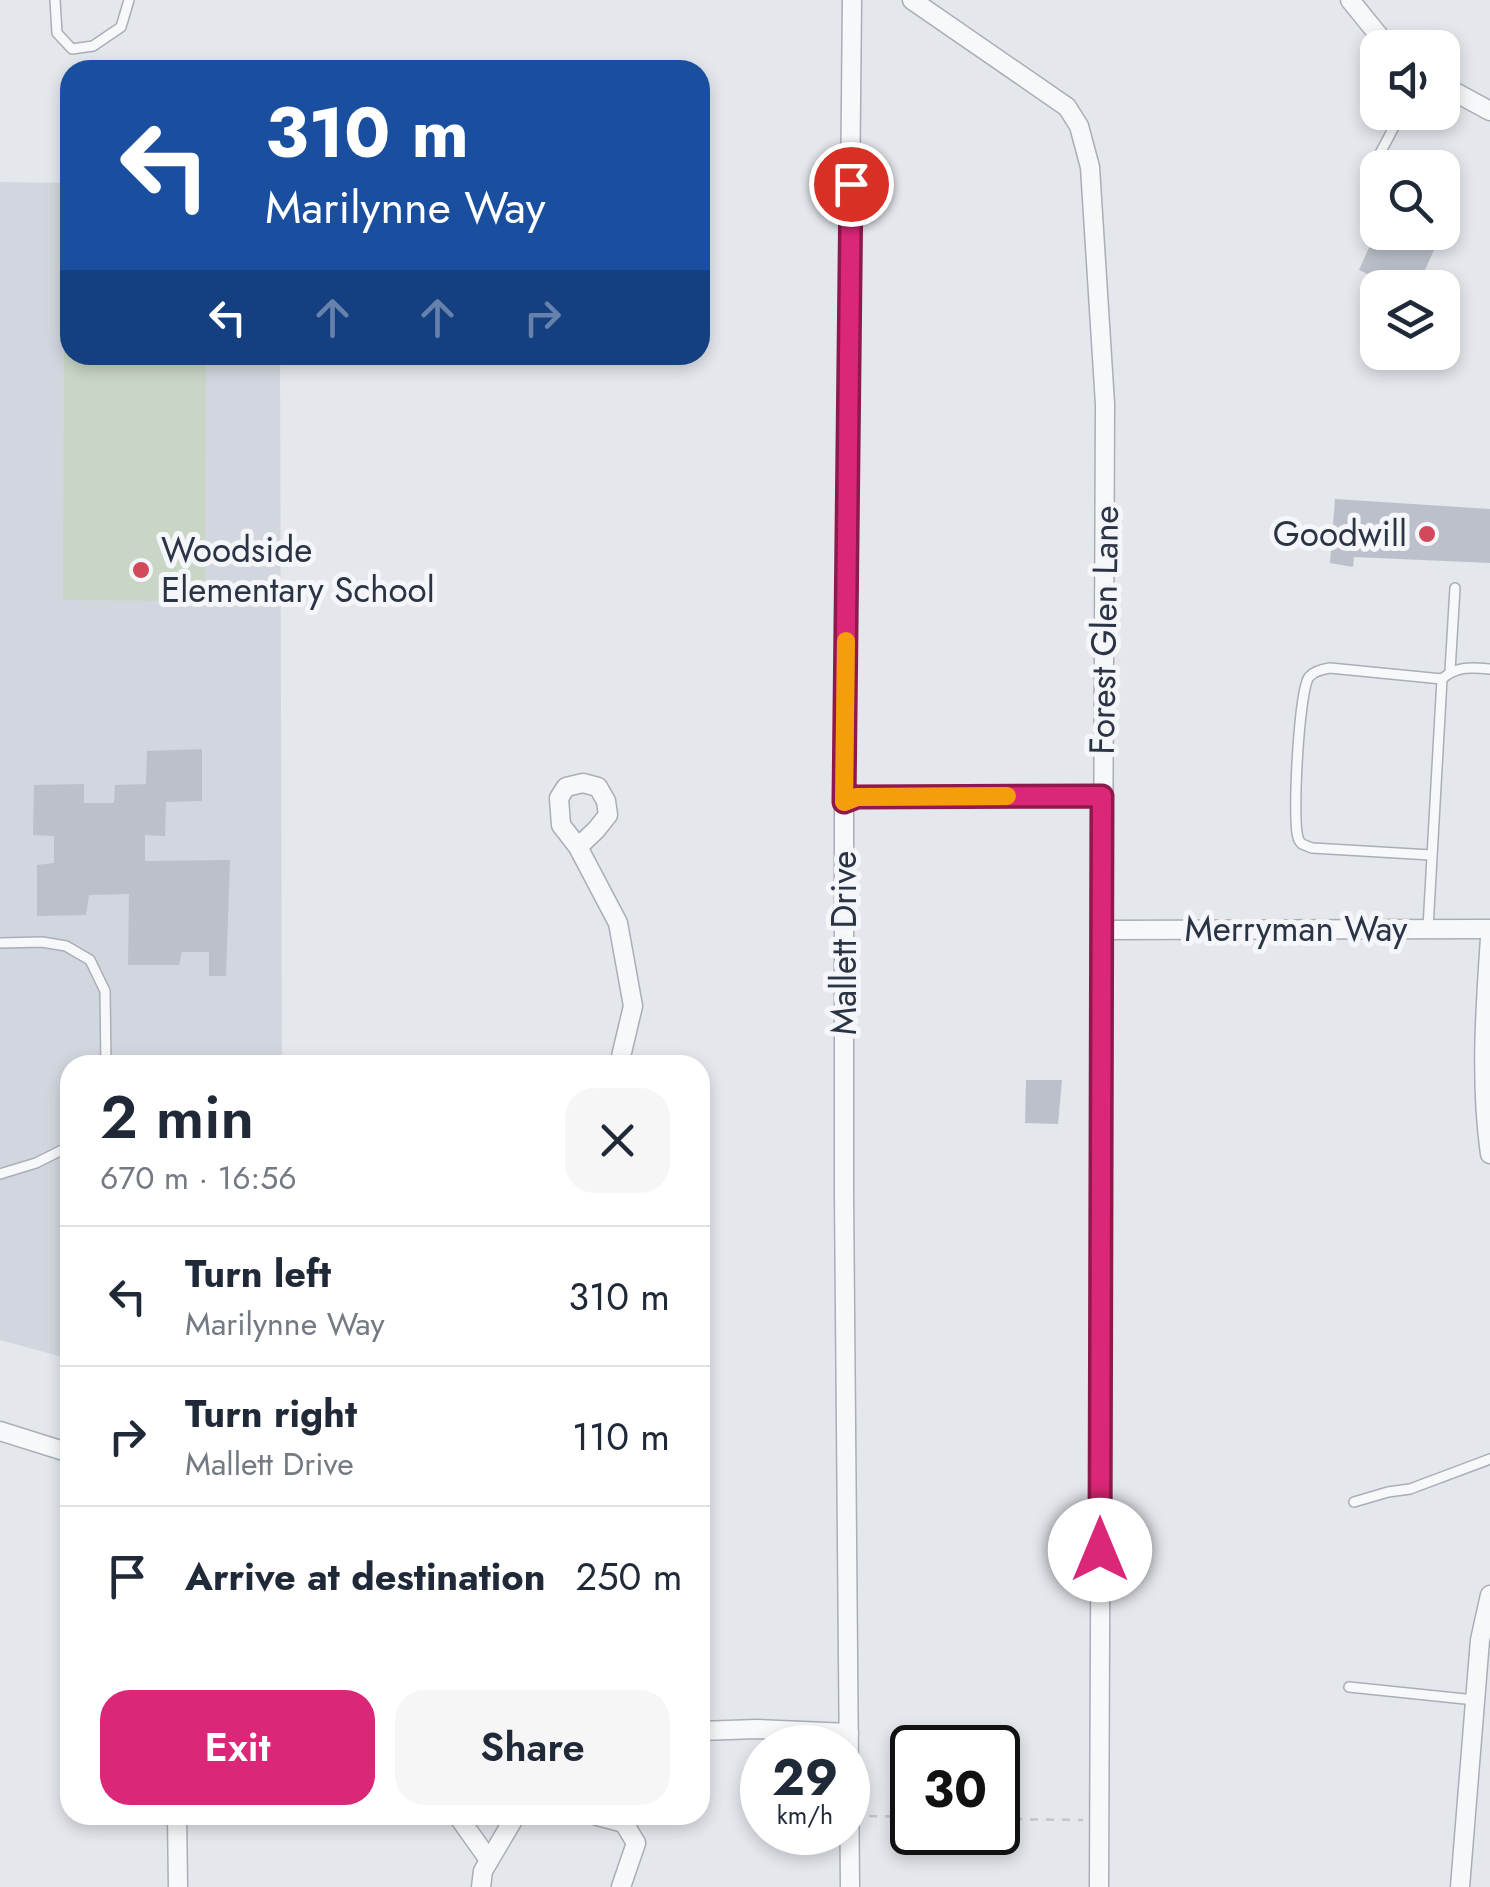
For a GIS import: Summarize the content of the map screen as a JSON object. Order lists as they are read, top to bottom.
{
  "streets": {
    "street": ["Forest Glen Lane", "Merryman Way", "Mallett Drive"]
  },
  "crossings": [
    ["Forest Glen Lane", "Merryman Way"]
  ],
  "places": ["Goodwill", "Woodside Elementary School"],
  "page": {
    "turn": ["310 m", "Marilynne Way"],
    "heading": ["2 min", "670 m · 16:56"],
    "list": [
      {
        "name": "Turn left",
        "note": "Marilynne Way",
        "value": "310 m"
      },
      {
        "name": "Turn right",
        "note": "Mallett Drive",
        "value": "110 m"
      },
      {
        "name": "Arrive at destination",
        "value": "250 m"
      }
    ],
    "buttons": ["Exit", "Share"],
    "speed": "29 km/h",
    "limit": "30"
  }
}
